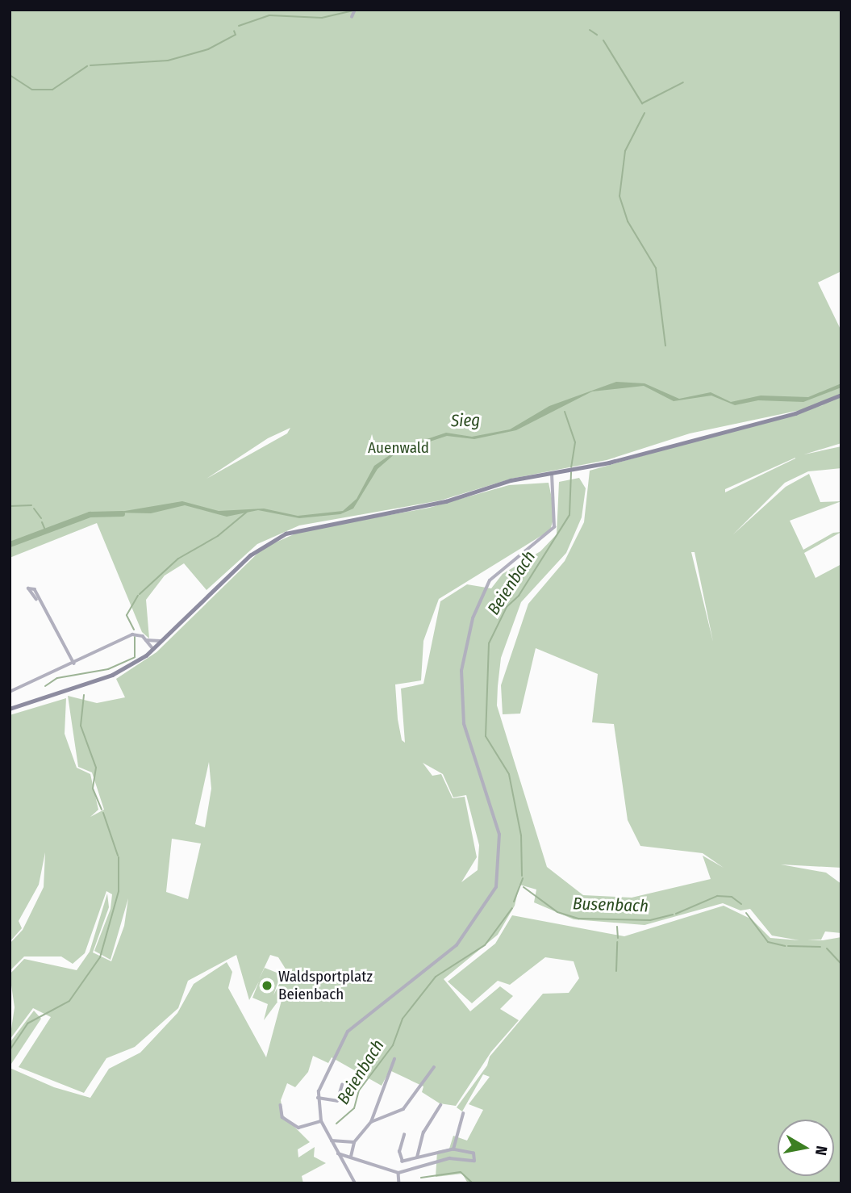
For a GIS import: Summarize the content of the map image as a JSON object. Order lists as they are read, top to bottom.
{
  "water": ["Sieg", "Beienbach", "Busenbach"],
  "parks": ["Auenwald"],
  "places": ["Waldsportplatz Beienbach"],
  "north": "right"
}
